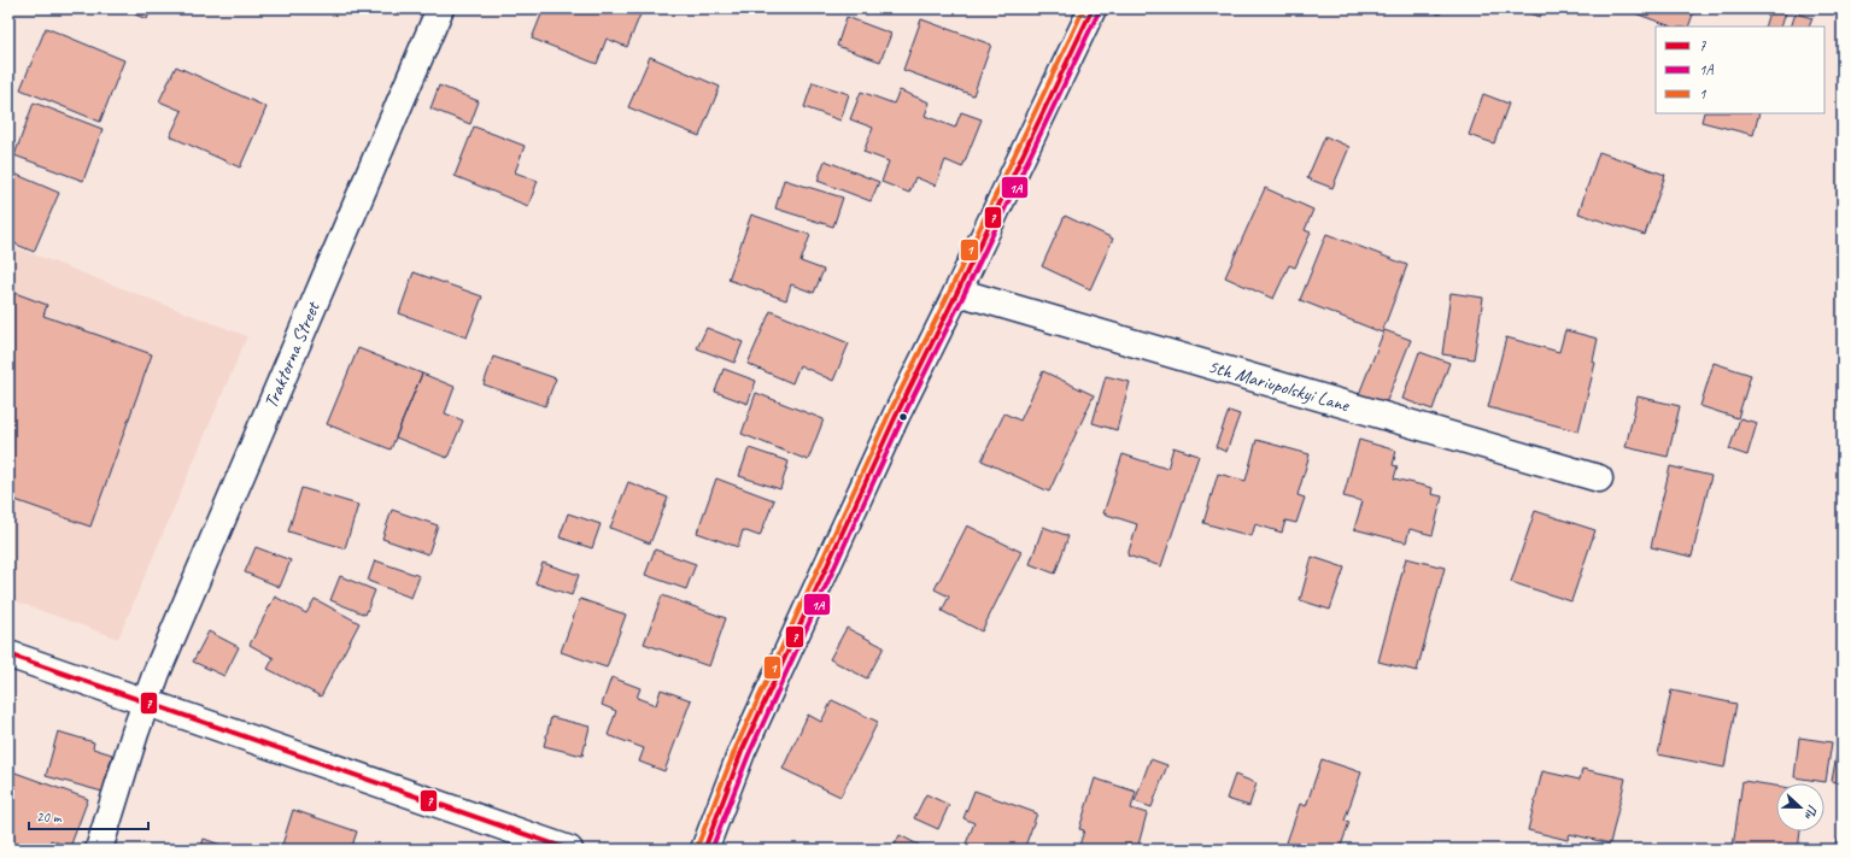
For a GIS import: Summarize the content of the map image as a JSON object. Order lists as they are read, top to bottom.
{
  "streets": {
    "street": ["Traktorna Street", "5th Mariupolskyi Lane"]
  },
  "lines": ["transit line 7", "transit line 1", "transit line 1А"],
  "legend": ["7", "1А", "1"],
  "scale_bar": "20 m",
  "north": "right"
}
